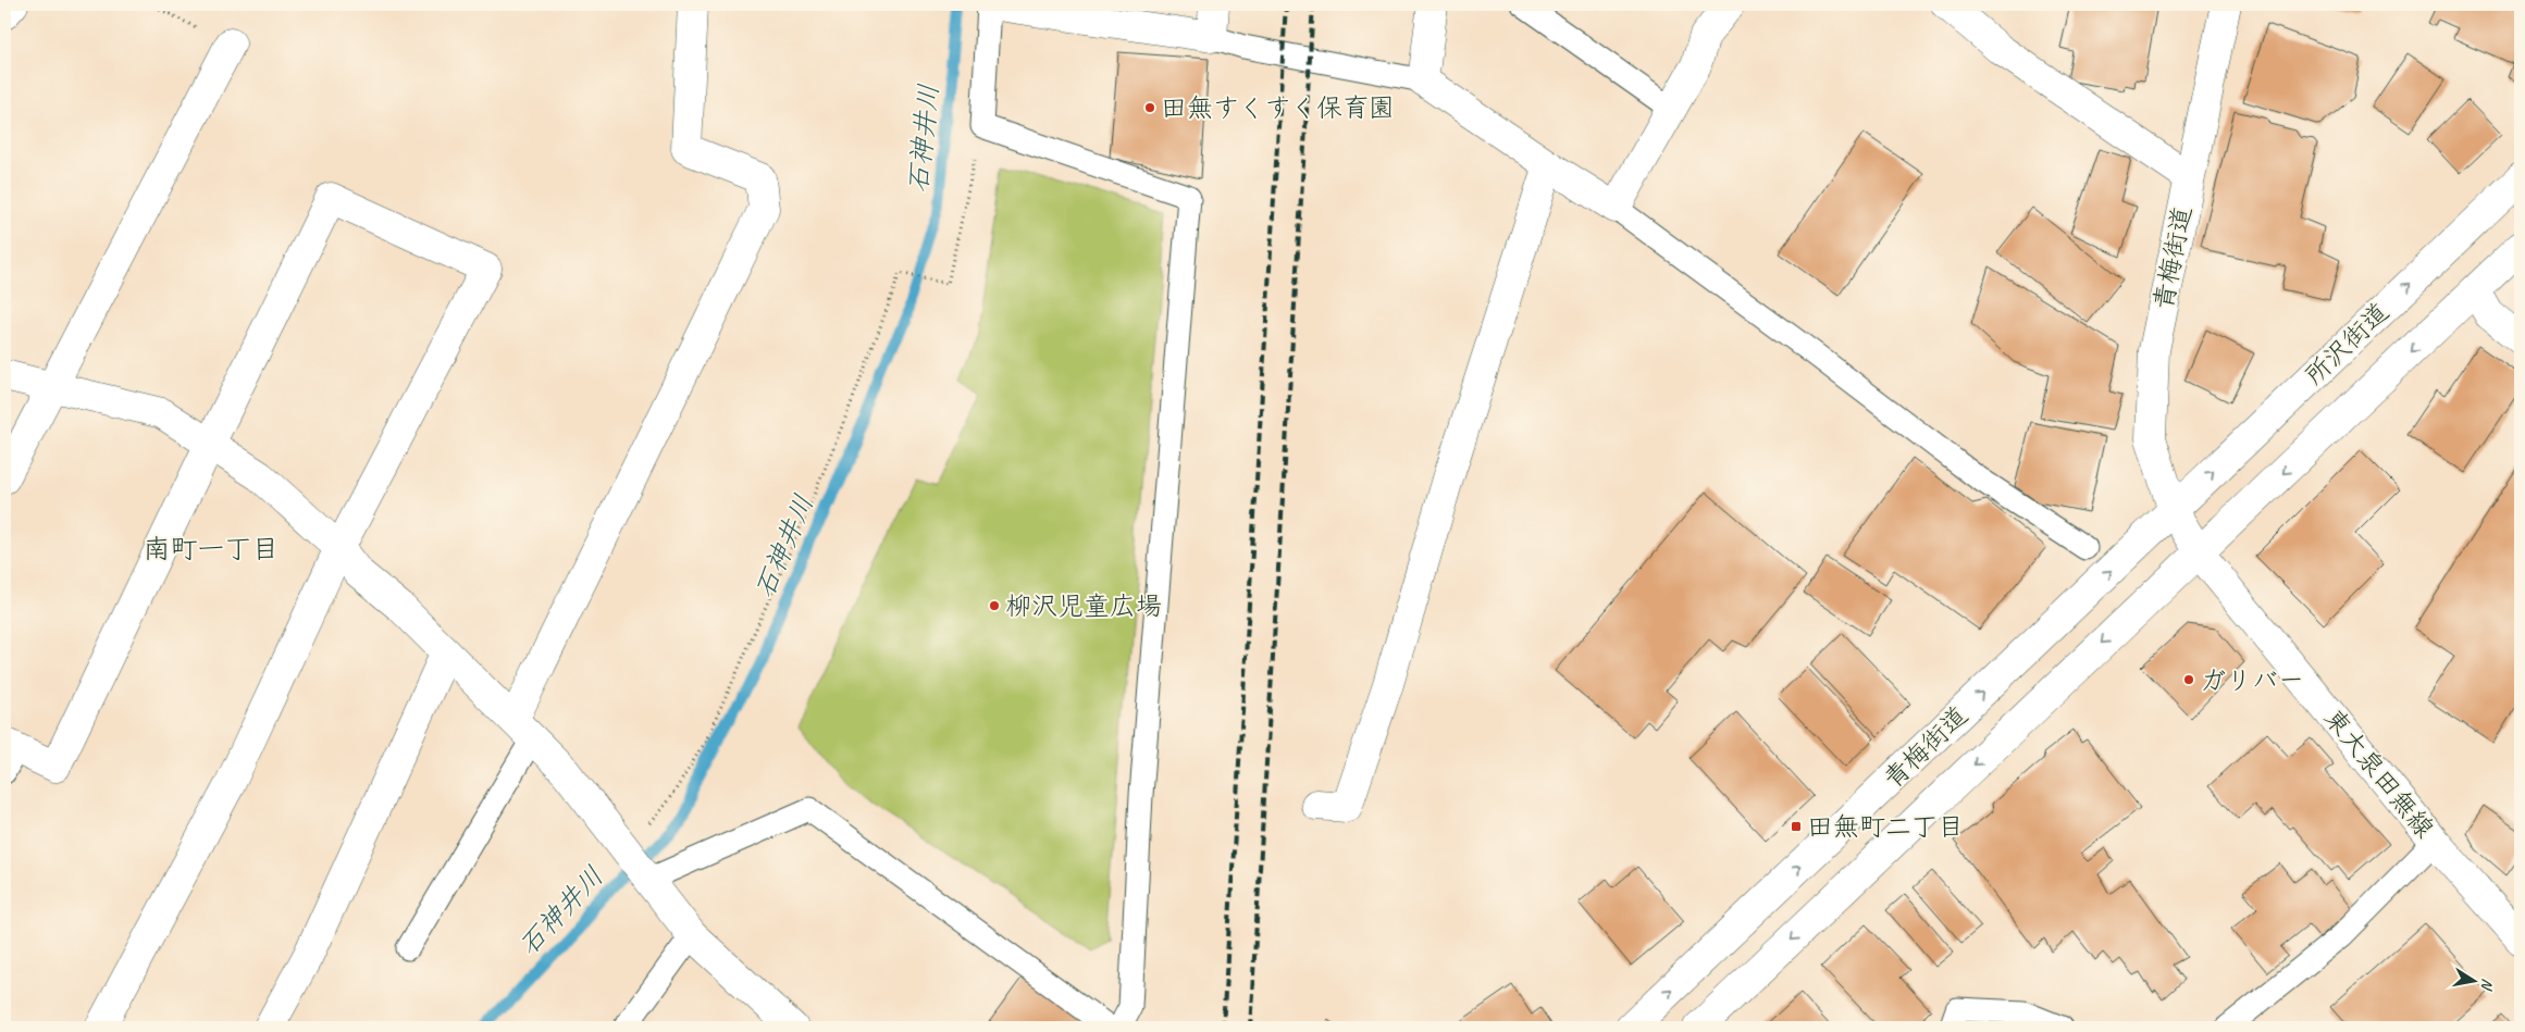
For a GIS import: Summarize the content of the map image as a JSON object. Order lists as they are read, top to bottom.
{
  "streets": {
    "street": ["青梅街道", "所沢街道", "東大泉田無線"]
  },
  "crossings": [
    ["青梅街道", "所沢街道"],
    ["青梅街道", "東大泉田無線"],
    ["所沢街道", "東大泉田無線"]
  ],
  "districts": ["南町一丁目"],
  "water": ["石神井川"],
  "places": {
    "other": ["田無すくすく保育園", "柳沢児童広場", "ガリバー"],
    "transit": ["田無町二丁目"]
  },
  "north": "right"
}
